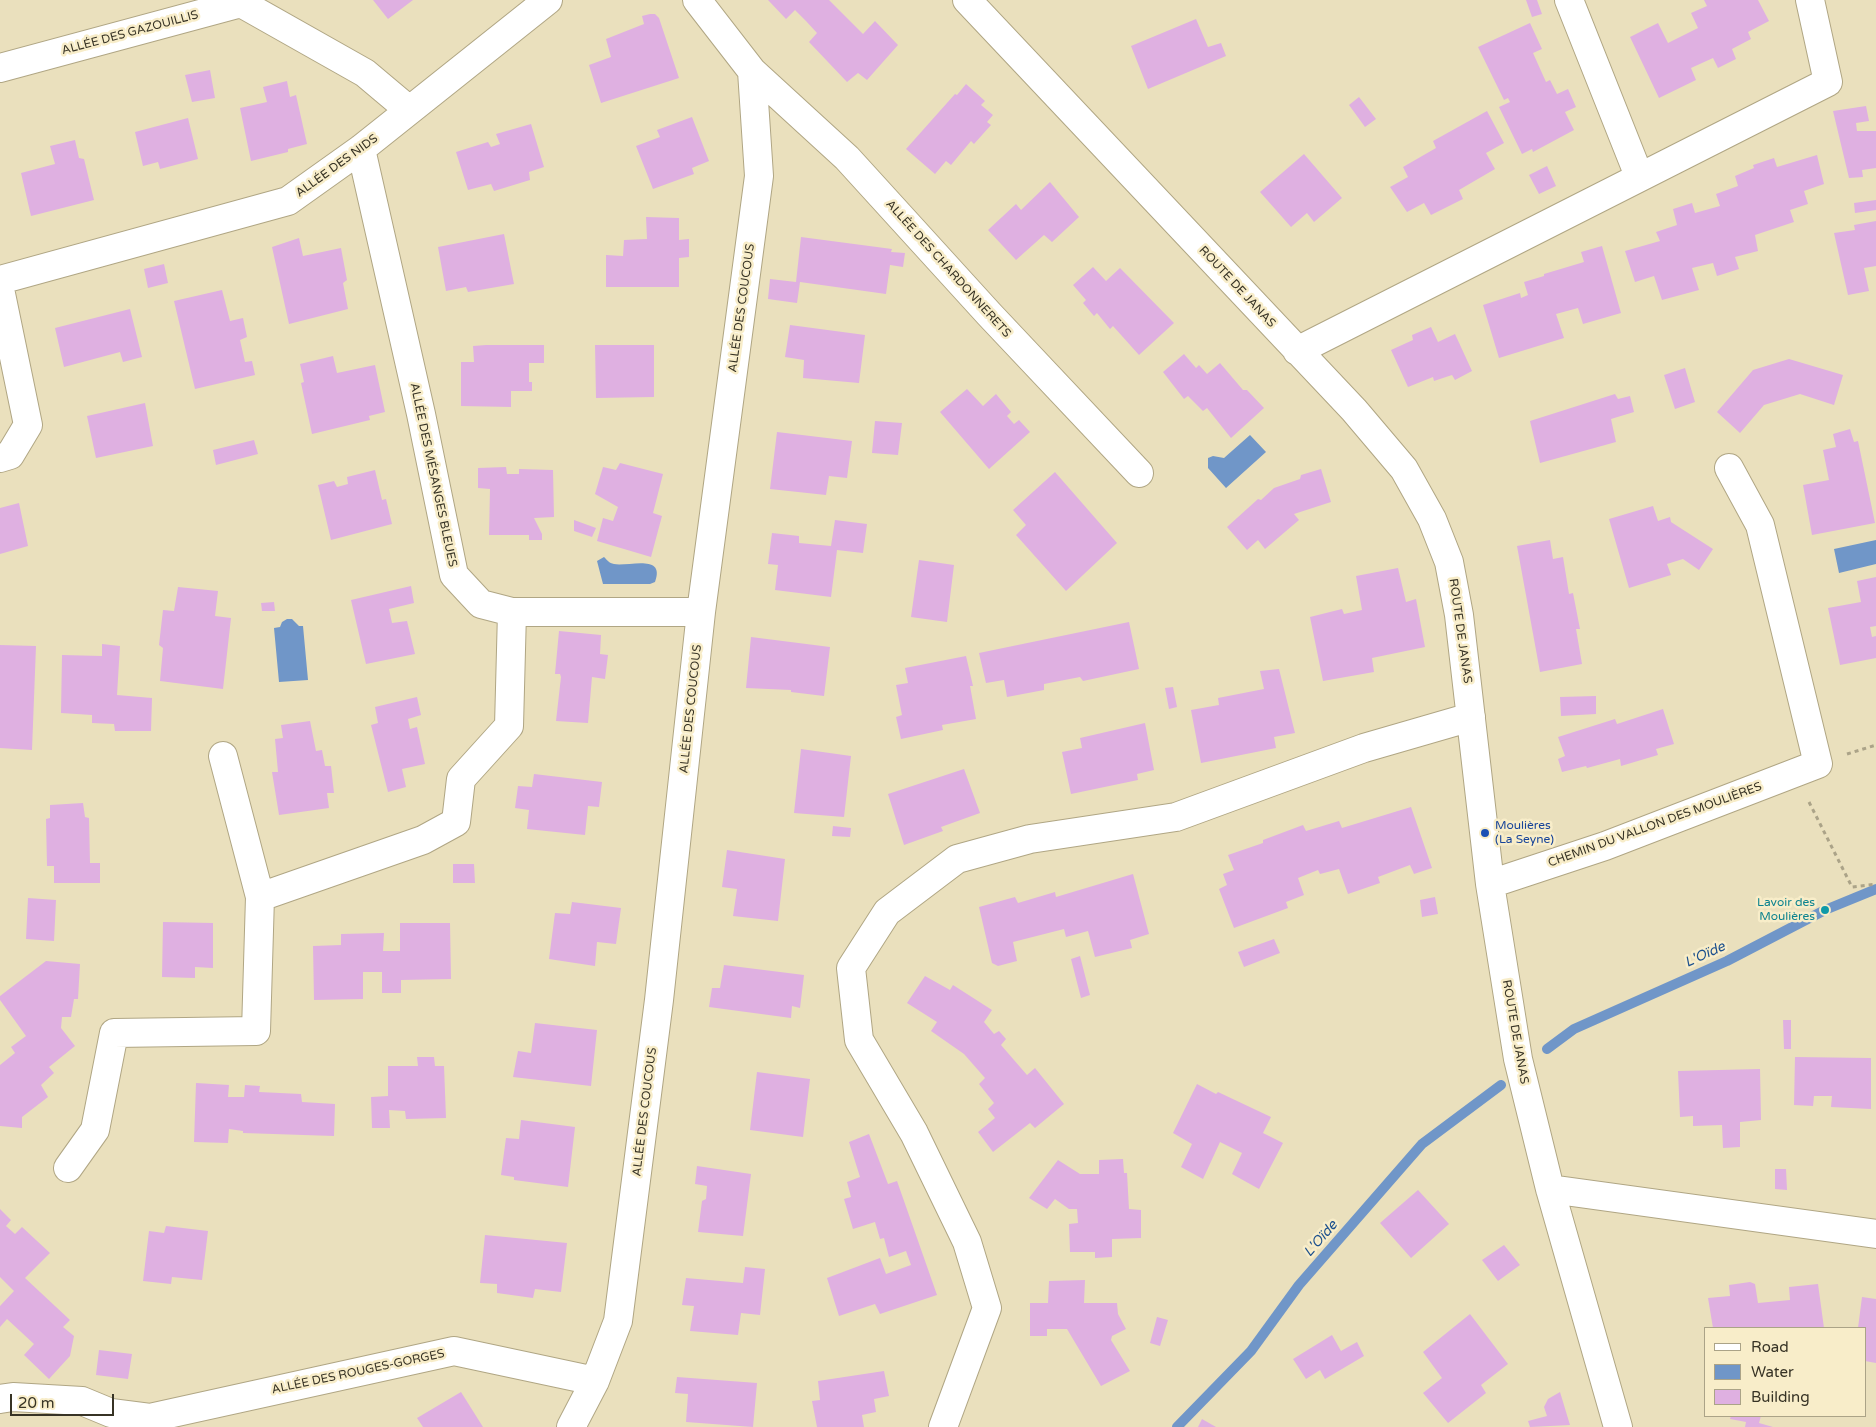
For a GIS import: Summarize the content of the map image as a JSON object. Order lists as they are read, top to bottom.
{
  "streets": {
    "street": [
      "ALLÉE DES GAZOUILLIS",
      "ALLÉE DES NIDS",
      "ALLÉE DES CHARDONNERETS",
      "ROUTE DE JANAS",
      "ALLÉE DES COUCOUS",
      "ALLÉE DES MÉSANGES BLEUES",
      "CHEMIN DU VALLON DES MOULIÈRES",
      "ALLÉE DES ROUGES-GORGES"
    ]
  },
  "crossings": [
    ["ALLÉE DES GAZOUILLIS", "ALLÉE DES NIDS"],
    ["ALLÉE DES NIDS", "ALLÉE DES MÉSANGES BLEUES"],
    ["ALLÉE DES CHARDONNERETS", "ALLÉE DES COUCOUS"],
    ["ROUTE DE JANAS", "CHEMIN DU VALLON DES MOULIÈRES"],
    ["ALLÉE DES COUCOUS", "ALLÉE DES MÉSANGES BLEUES"],
    ["ALLÉE DES COUCOUS", "ALLÉE DES ROUGES-GORGES"]
  ],
  "water": ["L'Oïde"],
  "places": ["Moulières (La Seyne)", "Lavoir des Moulières"],
  "legend": ["Road", "Water", "Building"],
  "scale_bar": "20 m"
}
